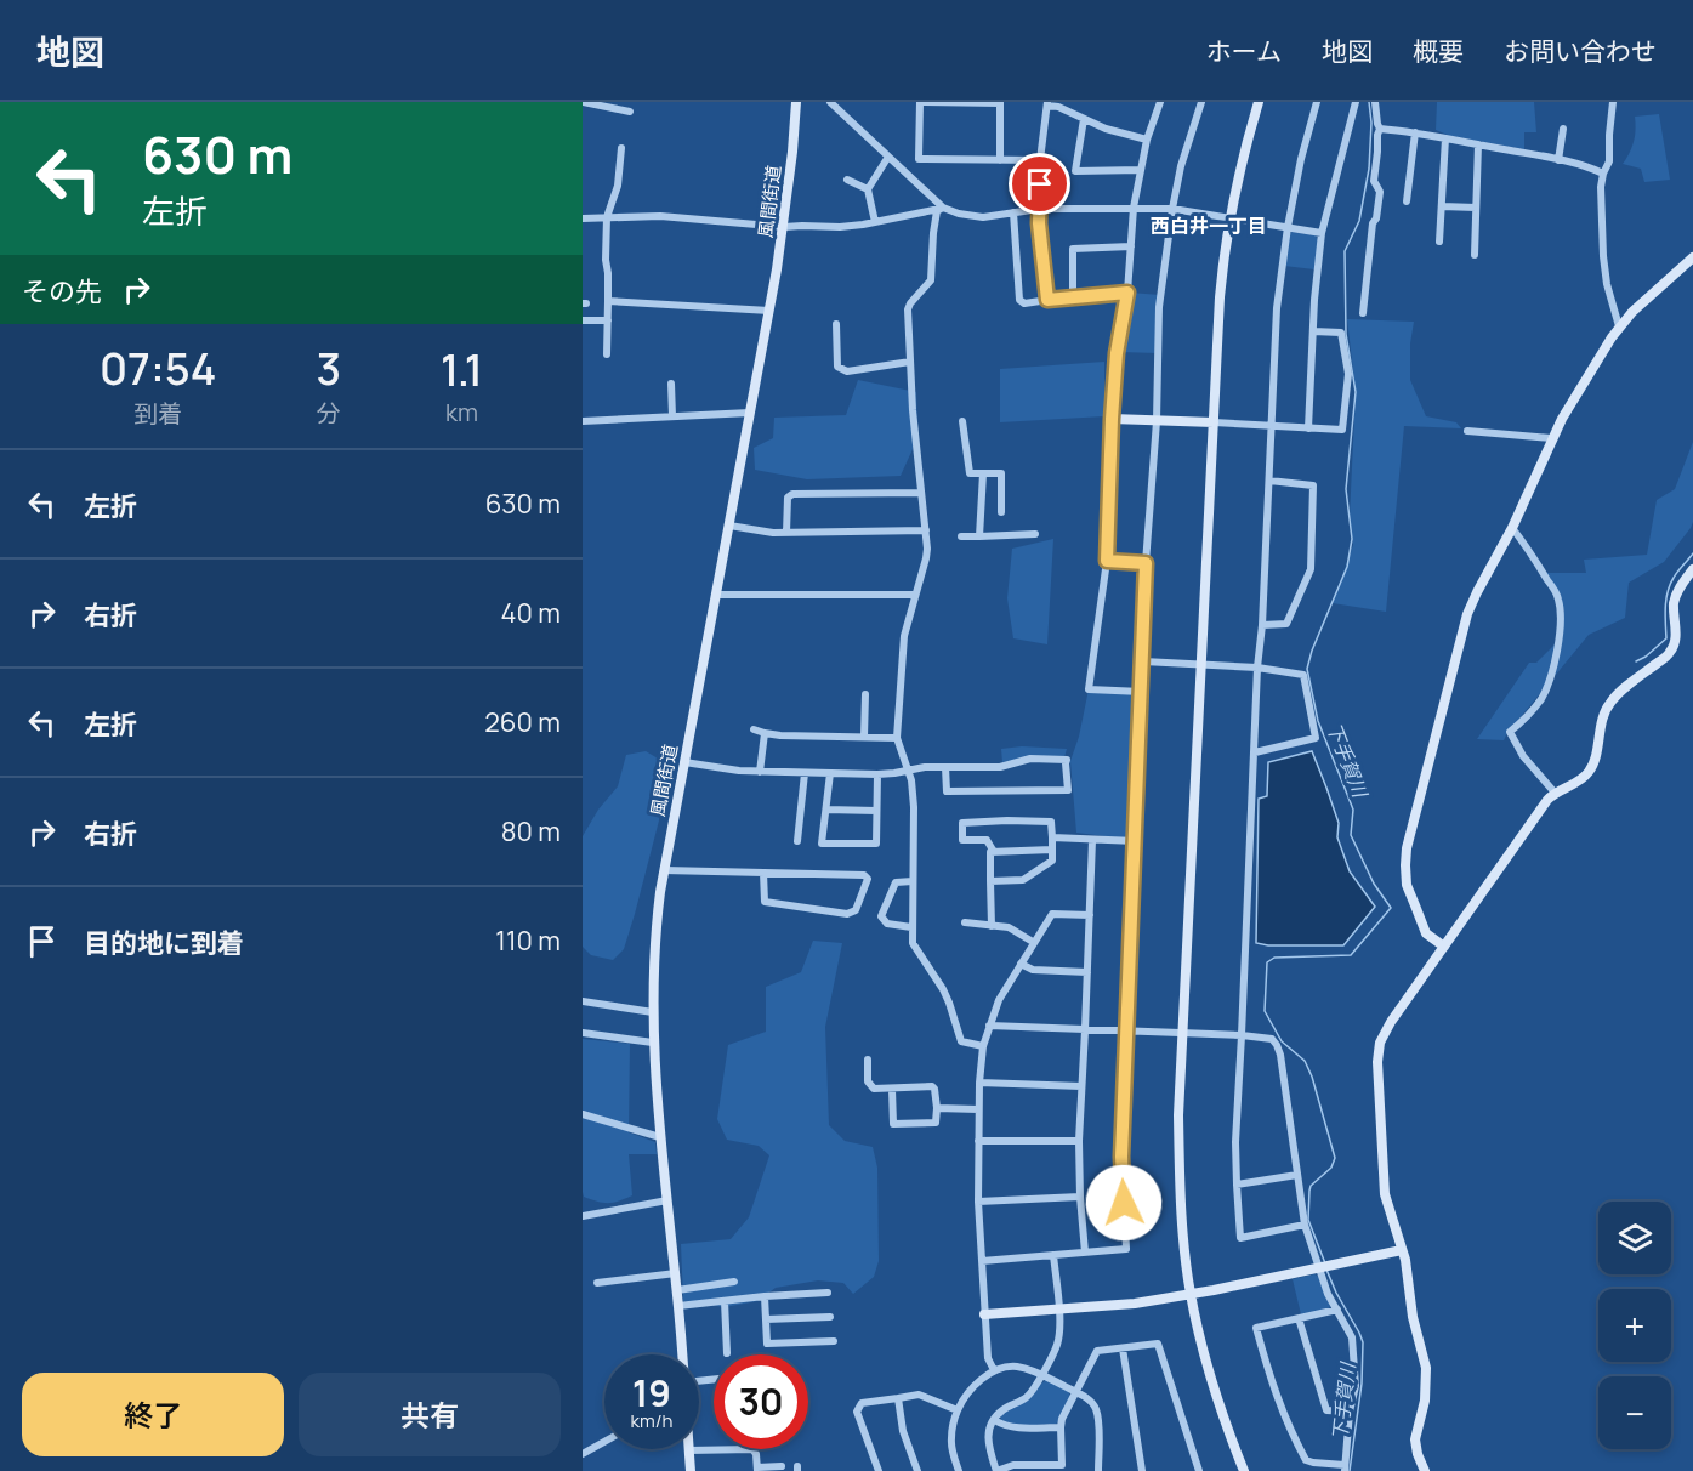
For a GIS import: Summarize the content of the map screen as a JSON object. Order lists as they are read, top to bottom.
{
  "streets": {
    "street": ["風間街道"]
  },
  "districts": ["西白井一丁目"],
  "water": ["下手賀川"],
  "page": {
    "header": "地図",
    "nav": [
      "ホーム",
      "地図",
      "概要",
      "お問い合わせ"
    ],
    "turn": ["630 m", "左折"],
    "then": "その先",
    "eta": [
      "07:54",
      "到着",
      "3",
      "分",
      "1.1",
      "km"
    ],
    "list": [
      {
        "name": "左折",
        "value": "630 m"
      },
      {
        "name": "右折",
        "value": "40 m"
      },
      {
        "name": "左折",
        "value": "260 m"
      },
      {
        "name": "右折",
        "value": "80 m"
      },
      {
        "name": "目的地に到着",
        "value": "110 m"
      }
    ],
    "map_buttons": ["+", "−"],
    "speed": "19 km/h",
    "limit": "30",
    "buttons": ["終了", "共有"]
  }
}
